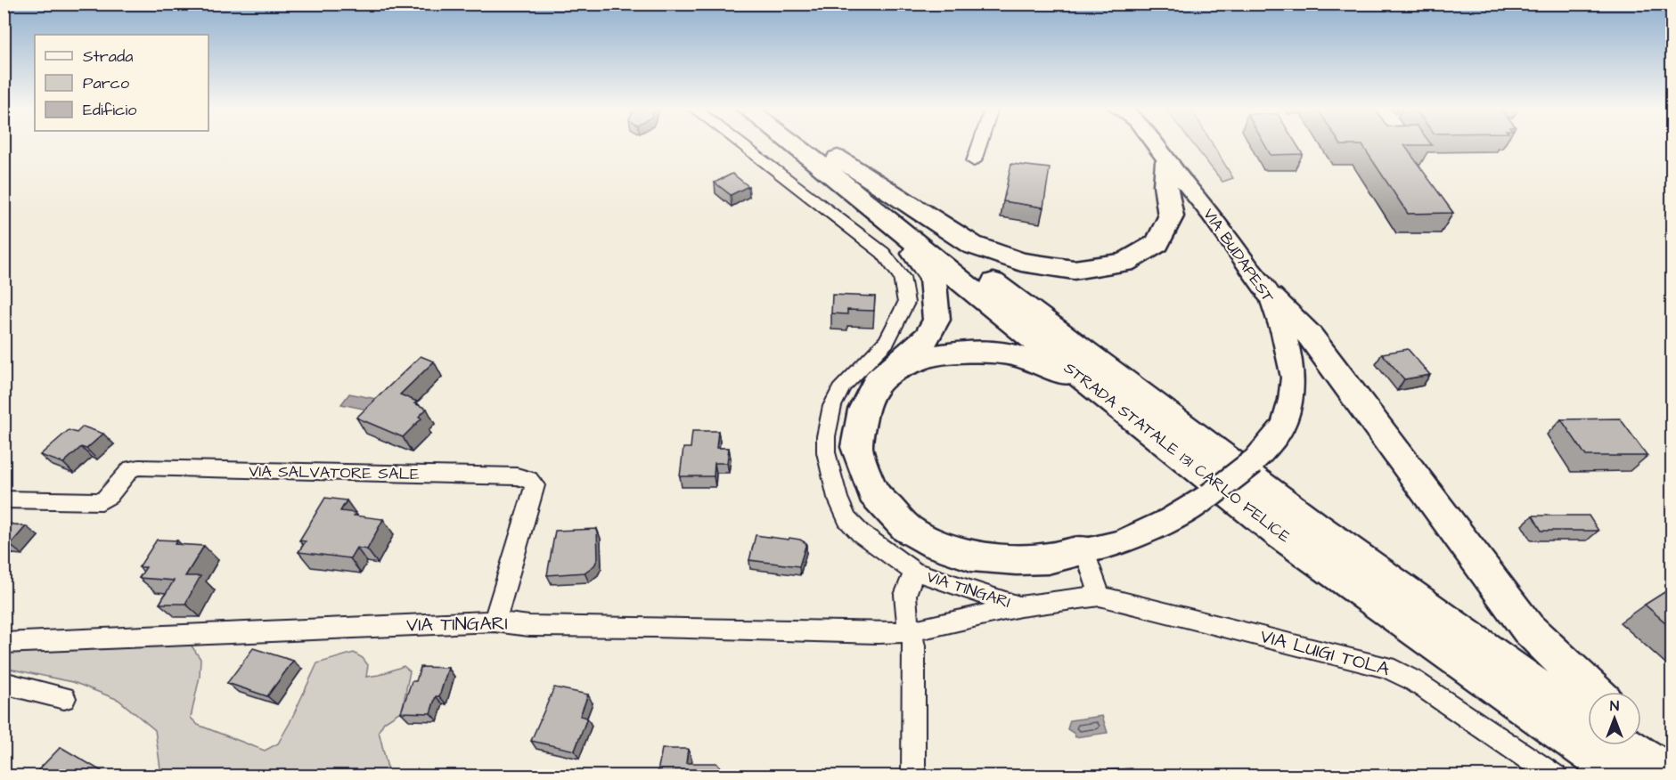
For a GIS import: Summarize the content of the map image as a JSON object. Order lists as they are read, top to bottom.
{
  "streets": {
    "highway": ["STRADA STATALE 131 CARLO FELICE"],
    "main road": ["VIA BUDAPEST"],
    "street": ["VIA SALVATORE SALE", "VIA TINGARI", "VIA LUIGI TOLA"]
  },
  "crossings": [
    ["VIA SALVATORE SALE", "VIA TINGARI"],
    ["VIA TINGARI", "VIA LUIGI TOLA"]
  ],
  "legend": ["Strada", "Parco", "Edificio"],
  "north": "top"
}
